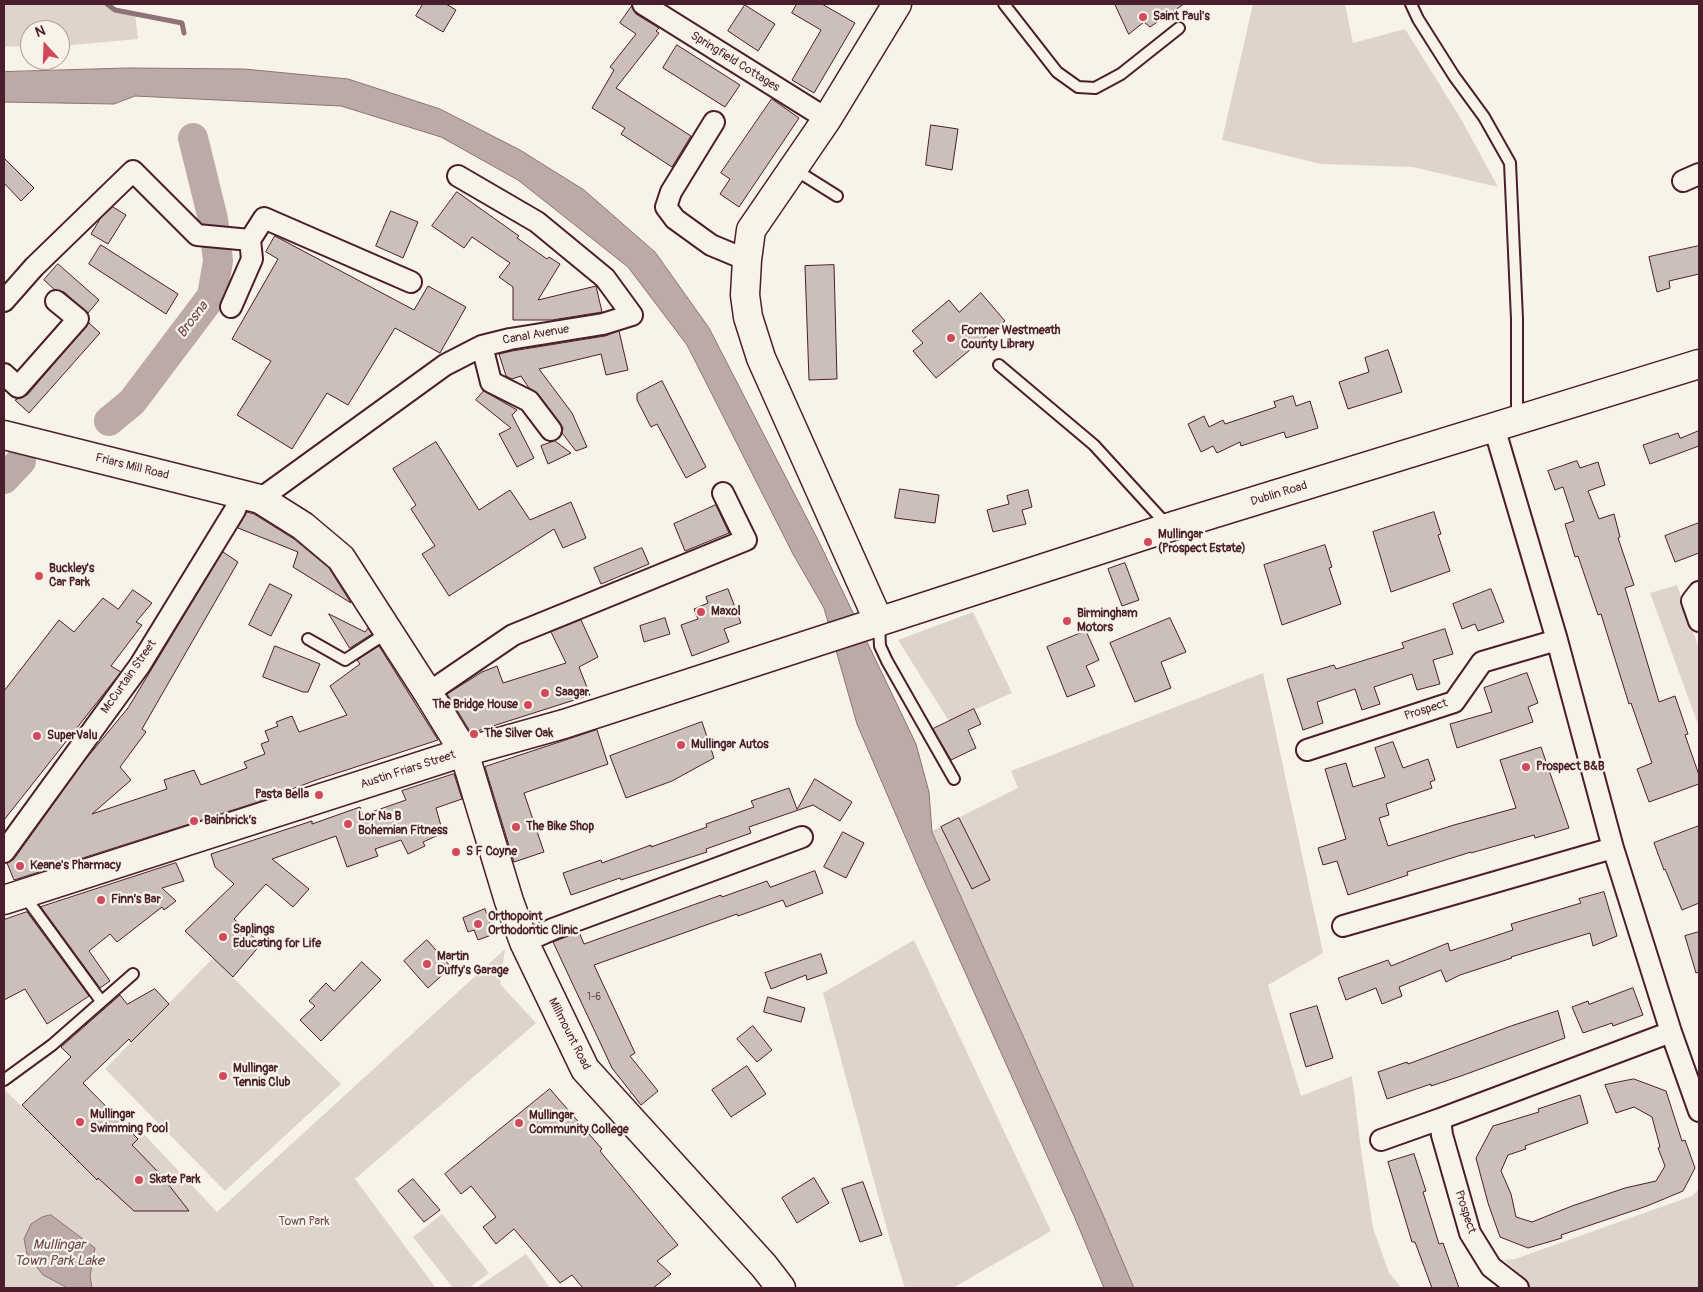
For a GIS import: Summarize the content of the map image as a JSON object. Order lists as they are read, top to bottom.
{
  "streets": {
    "street": [
      "Springfield Cottages",
      "Canal Avenue",
      "Friars Mill Road",
      "Dublin Road",
      "McCurtain Street",
      "Prospect",
      "Austin Friars Street",
      "Millmount Road"
    ]
  },
  "crossings": [
    ["Canal Avenue", "Friars Mill Road"],
    ["Canal Avenue", "McCurtain Street"],
    ["Friars Mill Road", "McCurtain Street"],
    ["Dublin Road", "Austin Friars Street"],
    ["Austin Friars Street", "Millmount Road"]
  ],
  "water": ["Brosna", "Mullingar Town Park Lake"],
  "parks": ["Town Park"],
  "places": [
    "Saint Paul's",
    "Former Westmeath County Library",
    "Mullingar (Prospect Estate)",
    "Buckley's Car Park",
    "Maxol",
    "Birmingham Motors",
    "Saagar",
    "The Bridge House",
    "The Silver Oak",
    "SuperValu",
    "Mullingar Autos",
    "Prospect B&B",
    "Pasta Bella",
    "Bainbrick’s",
    "Lor Na B Bohemian Fitness",
    "The Bike Shop",
    "S F Coyne",
    "Keane's Pharmacy",
    "Finn’s Bar",
    "Orthopoint Orthodontic Clinic",
    "Saplings Educating for Life",
    "Martin Duffy's Garage",
    "Mullingar Tennis Club",
    "Mullingar Swimming Pool",
    "Mullingar Community College",
    "Skate Park"
  ],
  "house_numbers": ["1-6"],
  "north": "top"
}
